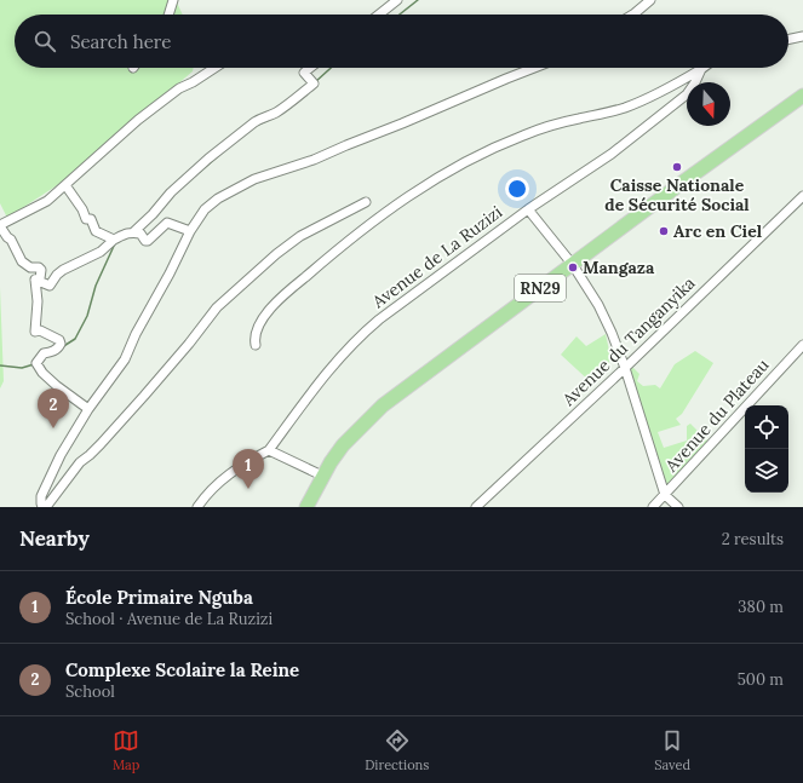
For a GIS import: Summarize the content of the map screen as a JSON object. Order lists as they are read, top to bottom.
{
  "streets": {
    "main road": ["RN29"],
    "street": ["Avenue de La Ruzizi", "Avenue du Tanganyika", "Avenue du Plateau"]
  },
  "places": ["Caisse Nationale de Sécurité Social", "Arc en Ciel", "Mangaza"],
  "north": "bottom",
  "page": {
    "search": "Search here",
    "pins": ["2", "1"],
    "heading": ["Nearby", "2 results"],
    "list": [
      {
        "mark": "1",
        "name": "École Primaire Nguba",
        "note": "School · Avenue de La Ruzizi",
        "value": "380 m"
      },
      {
        "mark": "2",
        "name": "Complexe Scolaire la Reine",
        "note": "School",
        "value": "500 m"
      }
    ],
    "nav": ["Map", "Directions", "Saved"]
  }
}
